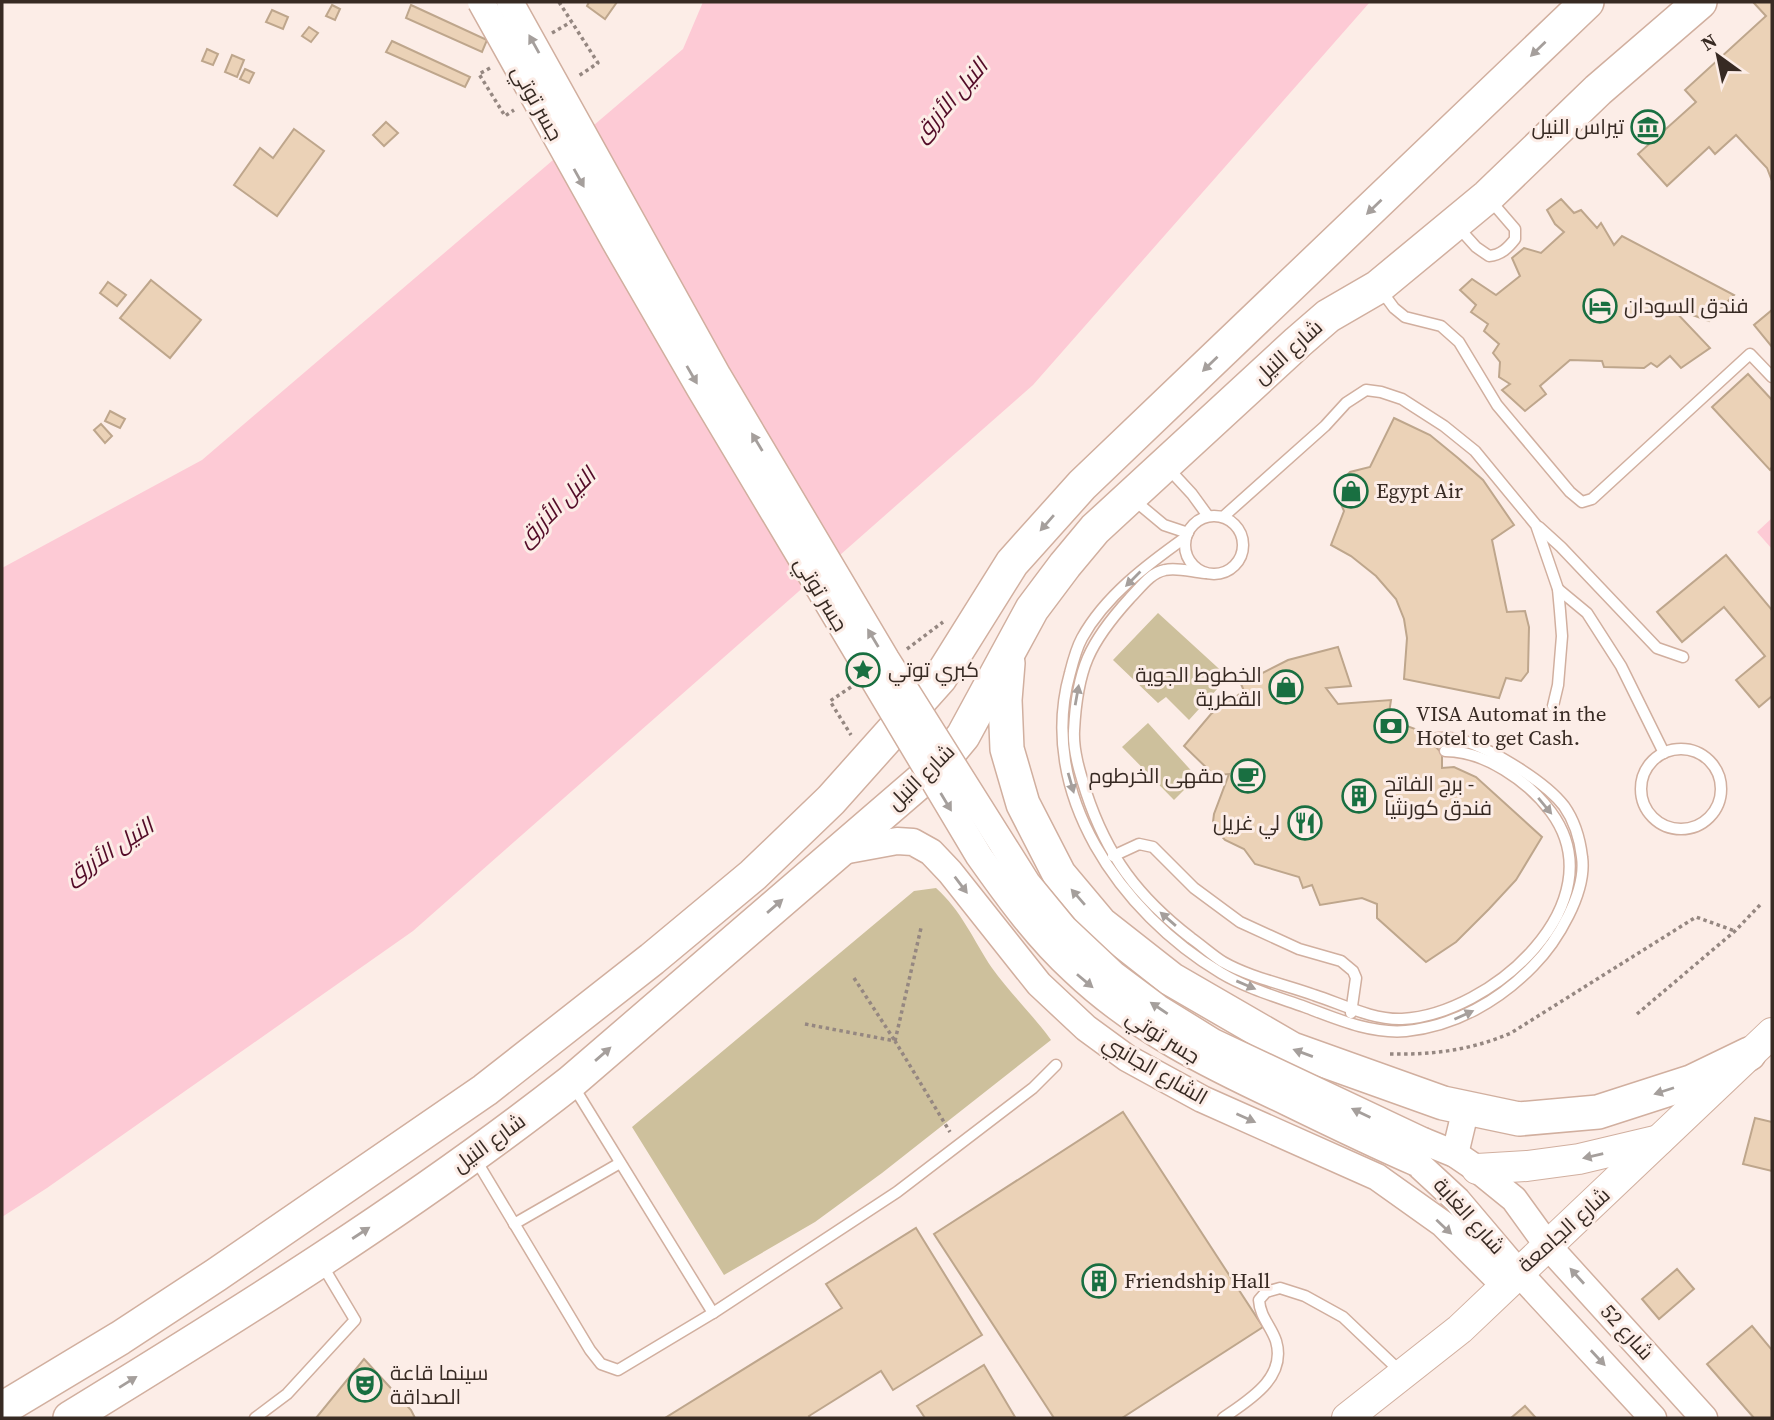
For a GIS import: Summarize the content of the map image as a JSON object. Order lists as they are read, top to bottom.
{
  "streets": {
    "main road": ["شارع النيل", "شارع الجامعة"],
    "street": [
      "جسر توتي",
      "الشارع الجانبي",
      "شارع الغابة",
      "شارع 52"
    ]
  },
  "crossings": [
    ["جسر توتي", "شارع الغابة"],
    ["شارع النيل", "الشارع الجانبي"],
    ["الشارع الجانبي", "شارع الغابة"],
    ["الشارع الجانبي", "شارع الجامعة"],
    ["الشارع الجانبي", "شارع 52"],
    ["شارع الغابة", "شارع الجامعة"],
    ["شارع الغابة", "شارع 52"],
    ["شارع الجامعة", "شارع 52"]
  ],
  "one_way": ["الشارع الجانبي"],
  "water": ["النيل الأزرق"],
  "places": {
    "museum": ["تيراس النيل"],
    "hotel": ["فندق السودان"],
    "shop": ["Egypt Air", "الخطوط الجوية القطرية"],
    "place": ["كبري توتي"],
    "bank": ["VISA Automat in the Hotel to get Cash."],
    "cafe": ["مقهى الخرطوم"],
    "building": ["برج الفاتح - فندق كورنثيا", "Friendship Hall"],
    "restaurant": ["لي غريل"],
    "theatre": ["سينما قاعة الصداقة"]
  },
  "north": "top left"
}
